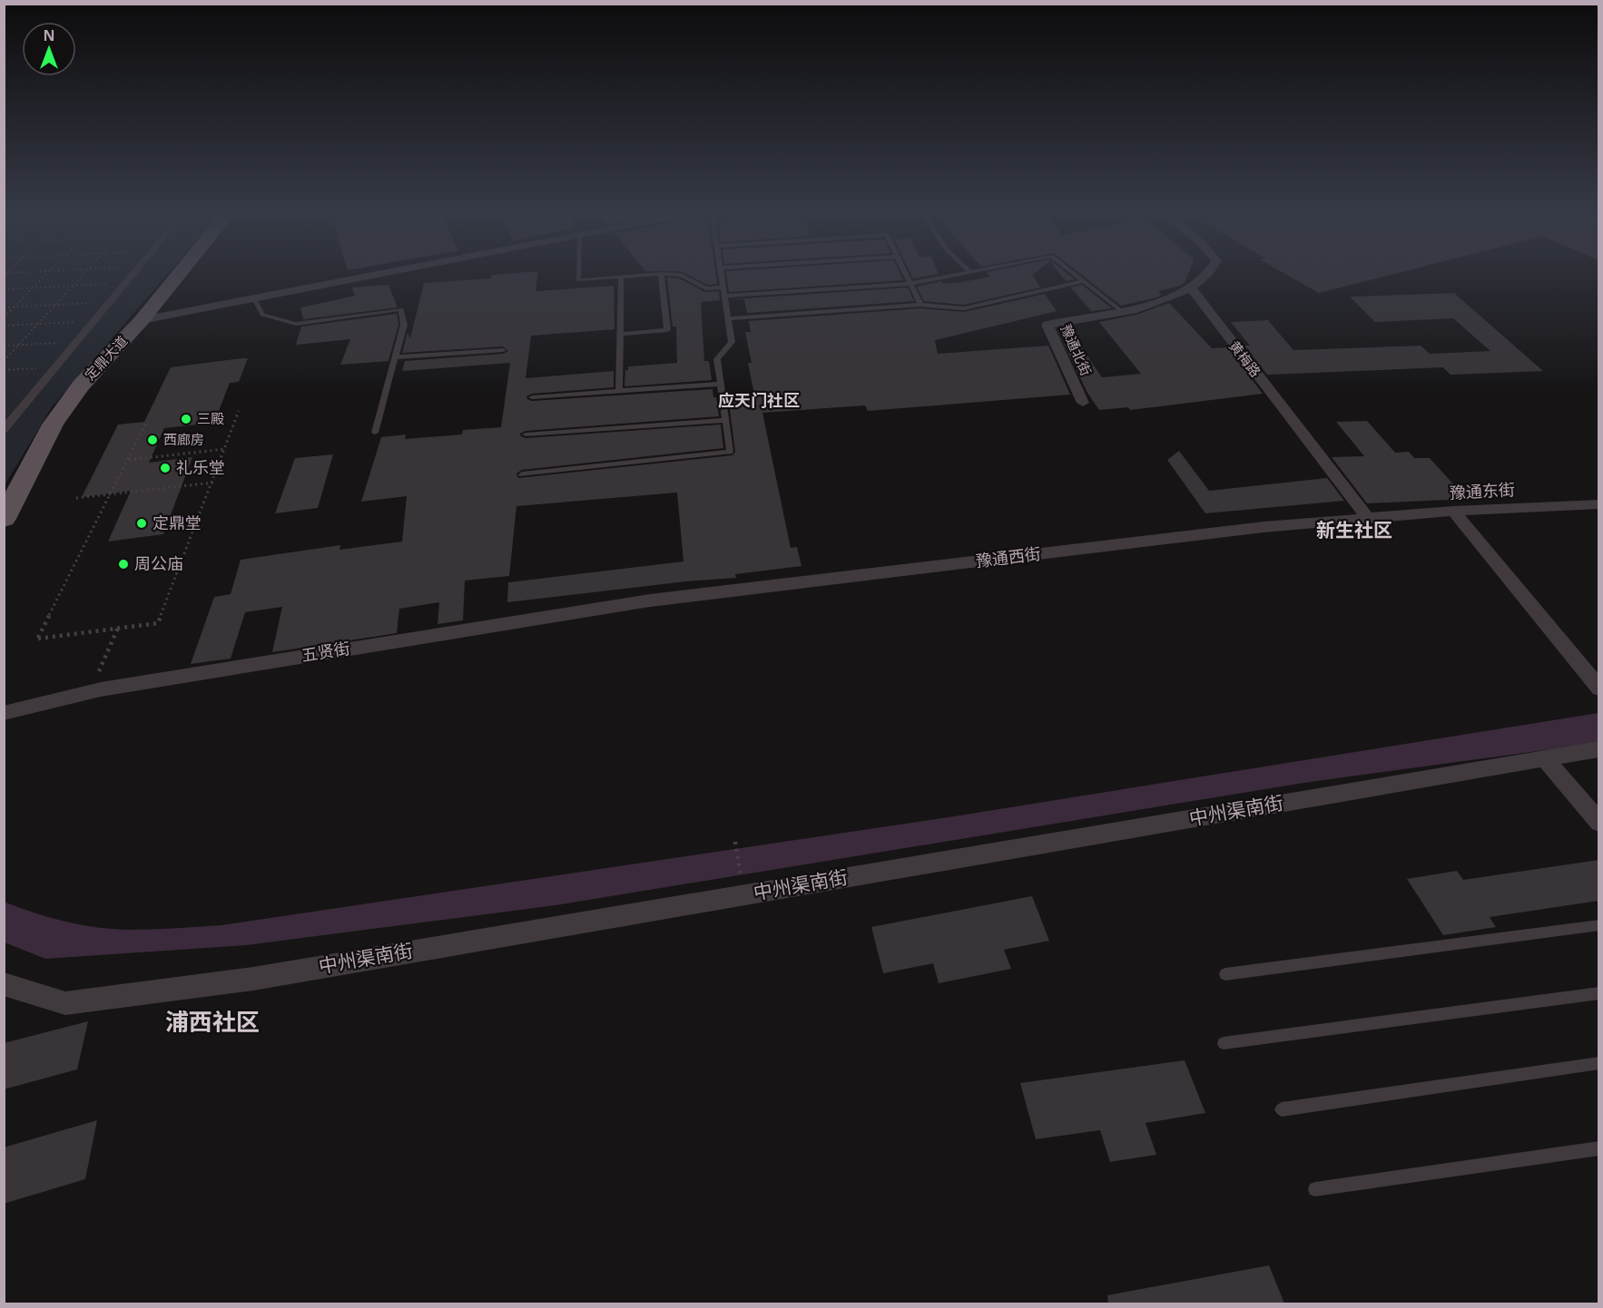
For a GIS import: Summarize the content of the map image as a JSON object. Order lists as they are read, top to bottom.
{
  "streets": {
    "main road": ["定鼎大道"],
    "street": [
      "豫通北街",
      "黄梅路",
      "豫通东街",
      "豫通西街",
      "五贤街",
      "中州渠南街"
    ]
  },
  "crossings": [
    ["豫通北街", "黄梅路"],
    ["黄梅路", "豫通东街"],
    ["黄梅路", "豫通西街"],
    ["豫通东街", "豫通西街"],
    ["豫通西街", "五贤街"]
  ],
  "districts": ["应天门社区", "新生社区", "浦西社区"],
  "places": [
    "三殿",
    "西廊房",
    "礼乐堂",
    "定鼎堂",
    "周公庙"
  ],
  "north": "top"
}
